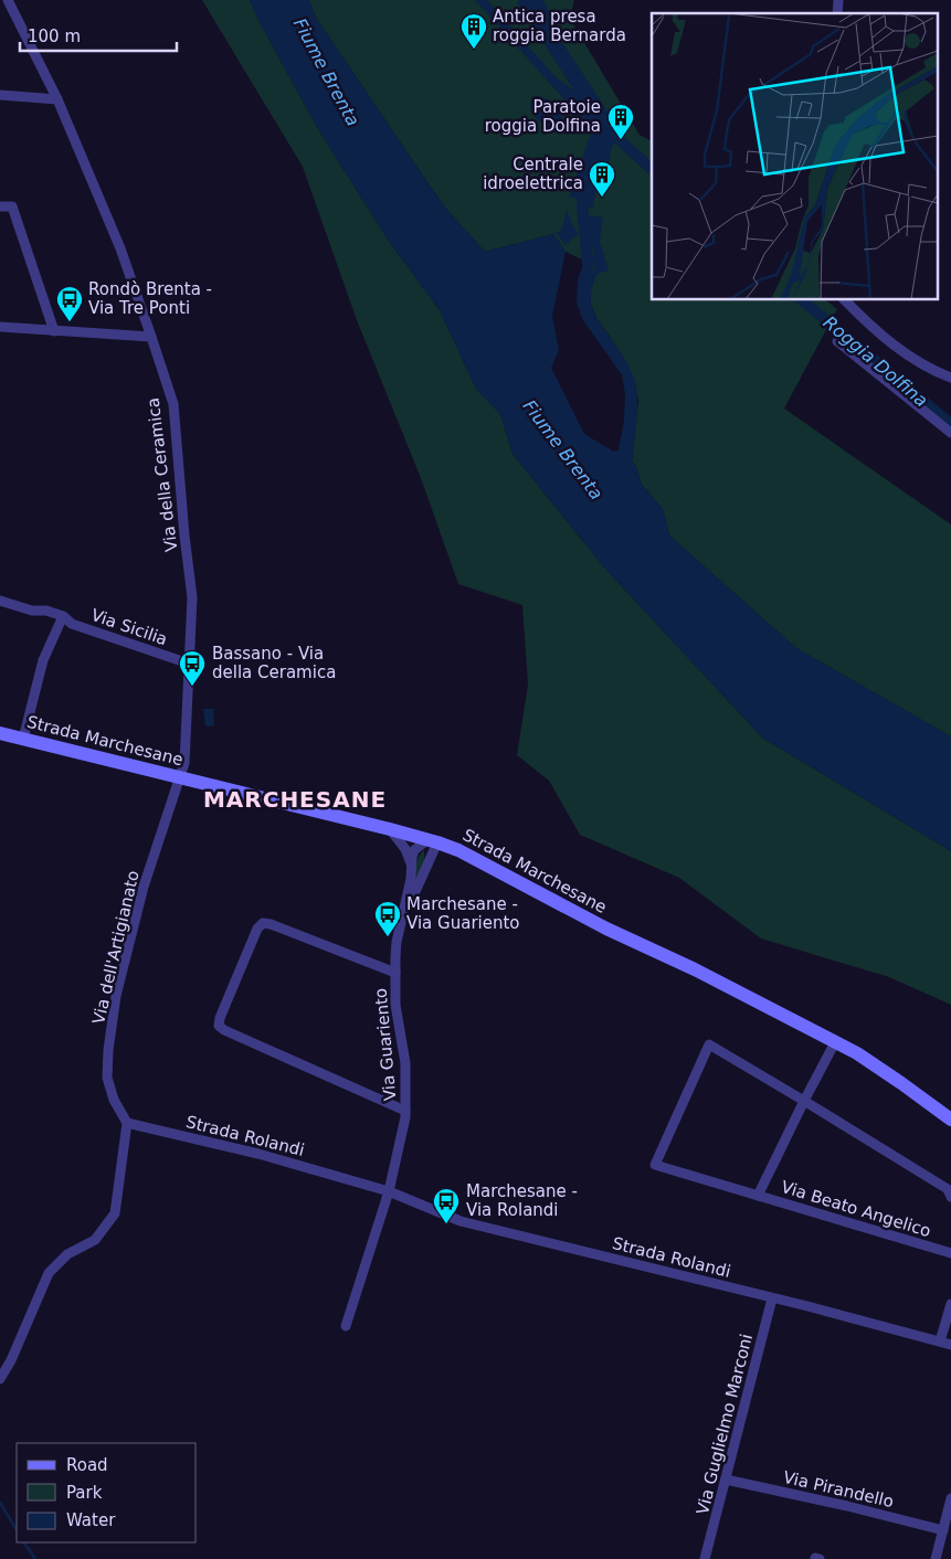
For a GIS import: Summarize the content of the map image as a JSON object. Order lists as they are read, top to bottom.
{
  "streets": {
    "main road": ["Strada Marchesane"],
    "street": [
      "Via della Ceramica",
      "Via Sicilia",
      "Via dell'Artigianato",
      "Via Guariento",
      "Strada Rolandi",
      "Via Beato Angelico",
      "Via Guglielmo Marconi",
      "Via Pirandello"
    ]
  },
  "crossings": [
    ["Via della Ceramica", "Via Sicilia"],
    ["Via della Ceramica", "Strada Marchesane"],
    ["Via della Ceramica", "Via dell'Artigianato"],
    ["Strada Marchesane", "Via dell'Artigianato"],
    ["Strada Marchesane", "Via Guariento"],
    ["Strada Marchesane", "Via Beato Angelico"],
    ["Via dell'Artigianato", "Strada Rolandi"],
    ["Via Guariento", "Strada Rolandi"],
    ["Strada Rolandi", "Via Guglielmo Marconi"],
    ["Via Guglielmo Marconi", "Via Pirandello"]
  ],
  "districts": ["MARCHESANE"],
  "water": ["Fiume Brenta", "Roggia Dolfina"],
  "places": {
    "building": ["Antica presa roggia Bernarda", "Paratoie roggia Dolfina", "Centrale idroelettrica"],
    "bus stop": [
      "Rondò Brenta - Via Tre Ponti",
      "Bassano - Via della Ceramica",
      "Marchesane - Via Guariento",
      "Marchesane - Via Rolandi"
    ]
  },
  "legend": ["Road", "Park", "Water"],
  "scale_bar": "100 m"
}
